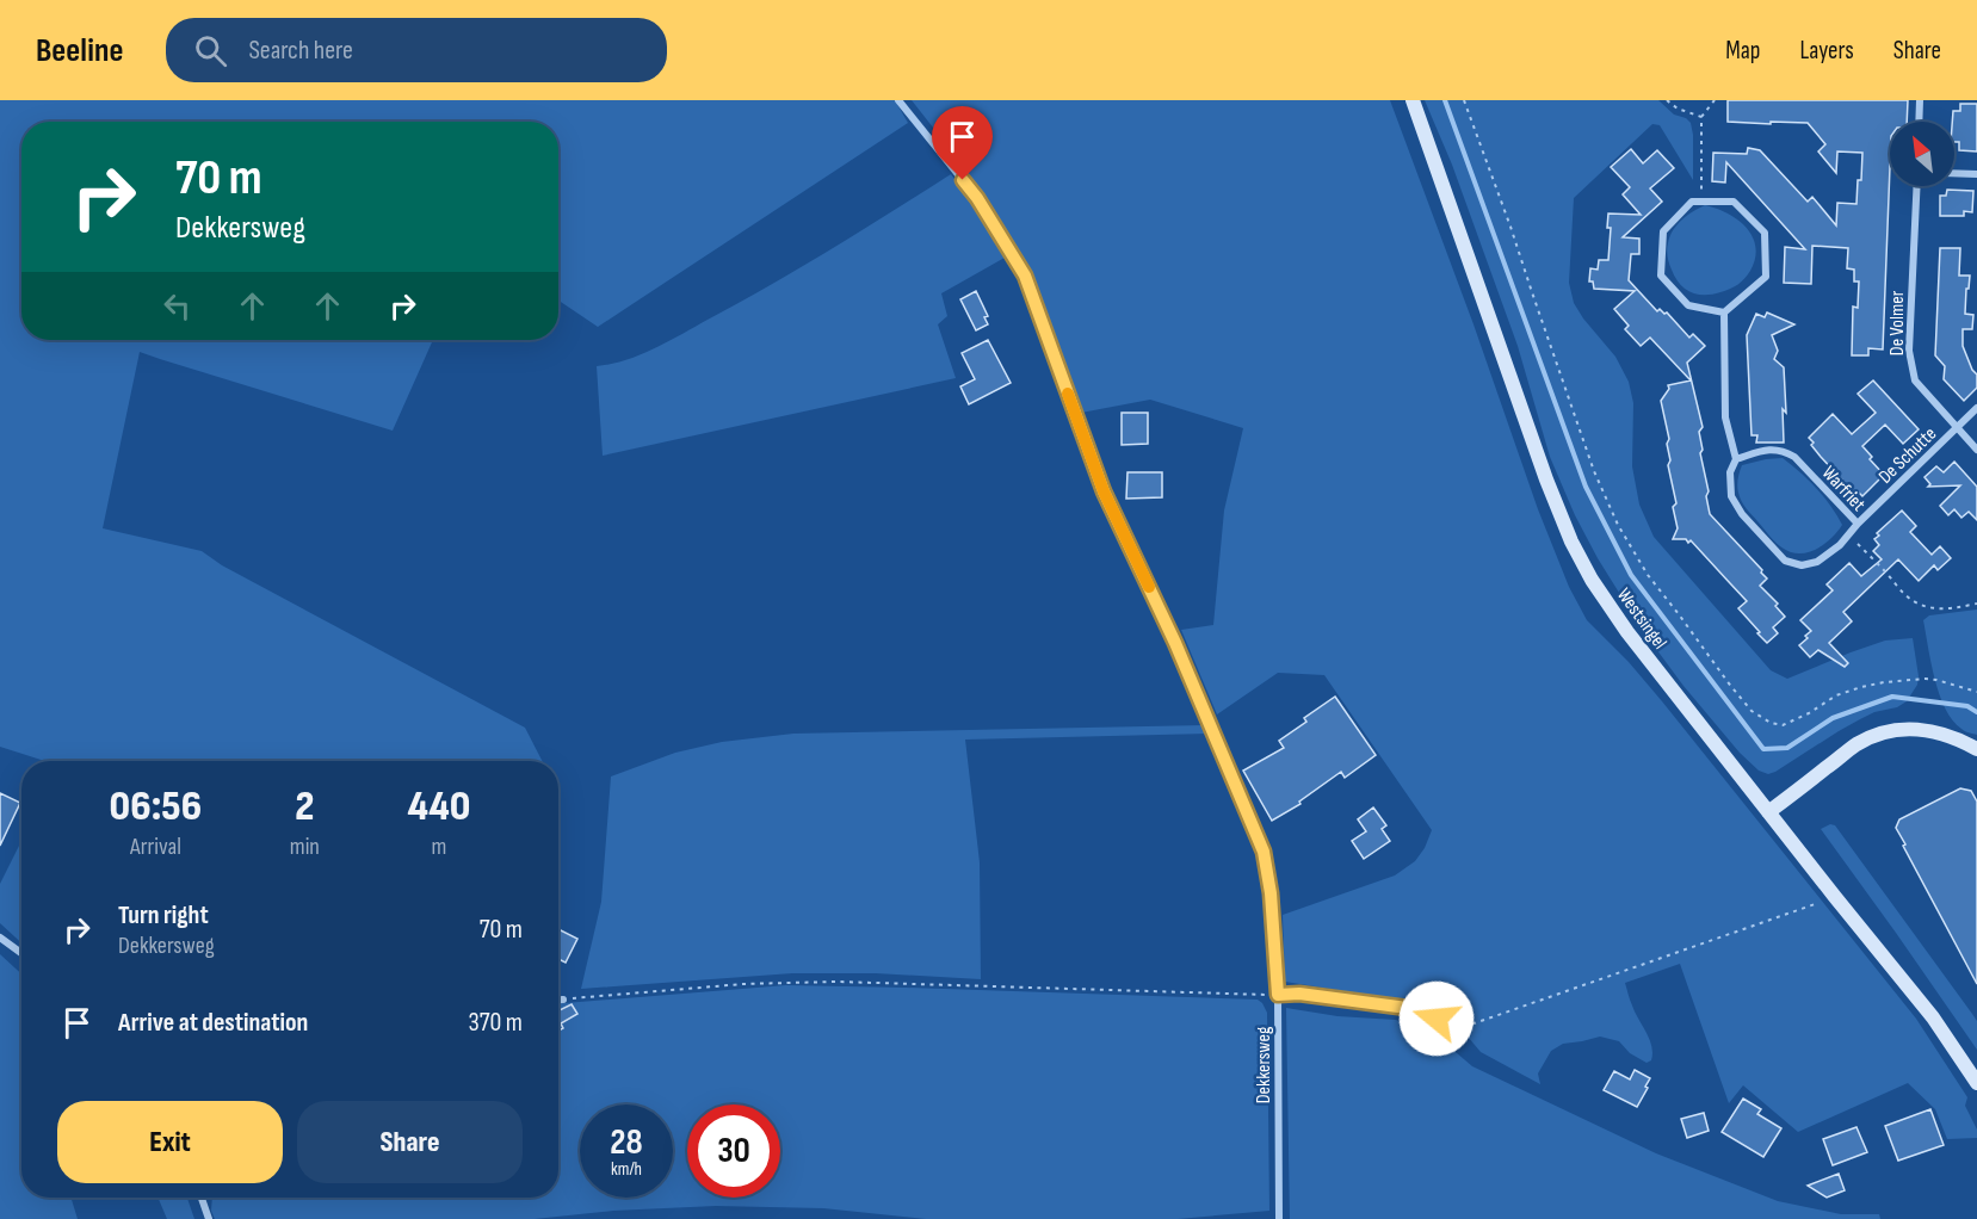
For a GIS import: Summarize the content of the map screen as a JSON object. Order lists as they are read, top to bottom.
{
  "streets": {
    "main road": ["Westsingel"],
    "street": [
      "De Volmer",
      "De Schutte",
      "Warfriet",
      "Dekkersweg"
    ]
  },
  "crossings": [
    ["De Volmer", "De Schutte"],
    ["De Schutte", "Warfriet"]
  ],
  "north": "top left",
  "page": {
    "header": "Beeline",
    "search": "Search here",
    "nav": ["Map", "Layers", "Share"],
    "turn": ["70 m", "Dekkersweg"],
    "eta": [
      "06:56",
      "Arrival",
      "2",
      "min",
      "440",
      "m"
    ],
    "list": [
      {
        "name": "Turn right",
        "note": "Dekkersweg",
        "value": "70 m"
      },
      {
        "name": "Arrive at destination",
        "value": "370 m"
      }
    ],
    "buttons": ["Exit", "Share"],
    "speed": "28 km/h",
    "limit": "30"
  }
}
